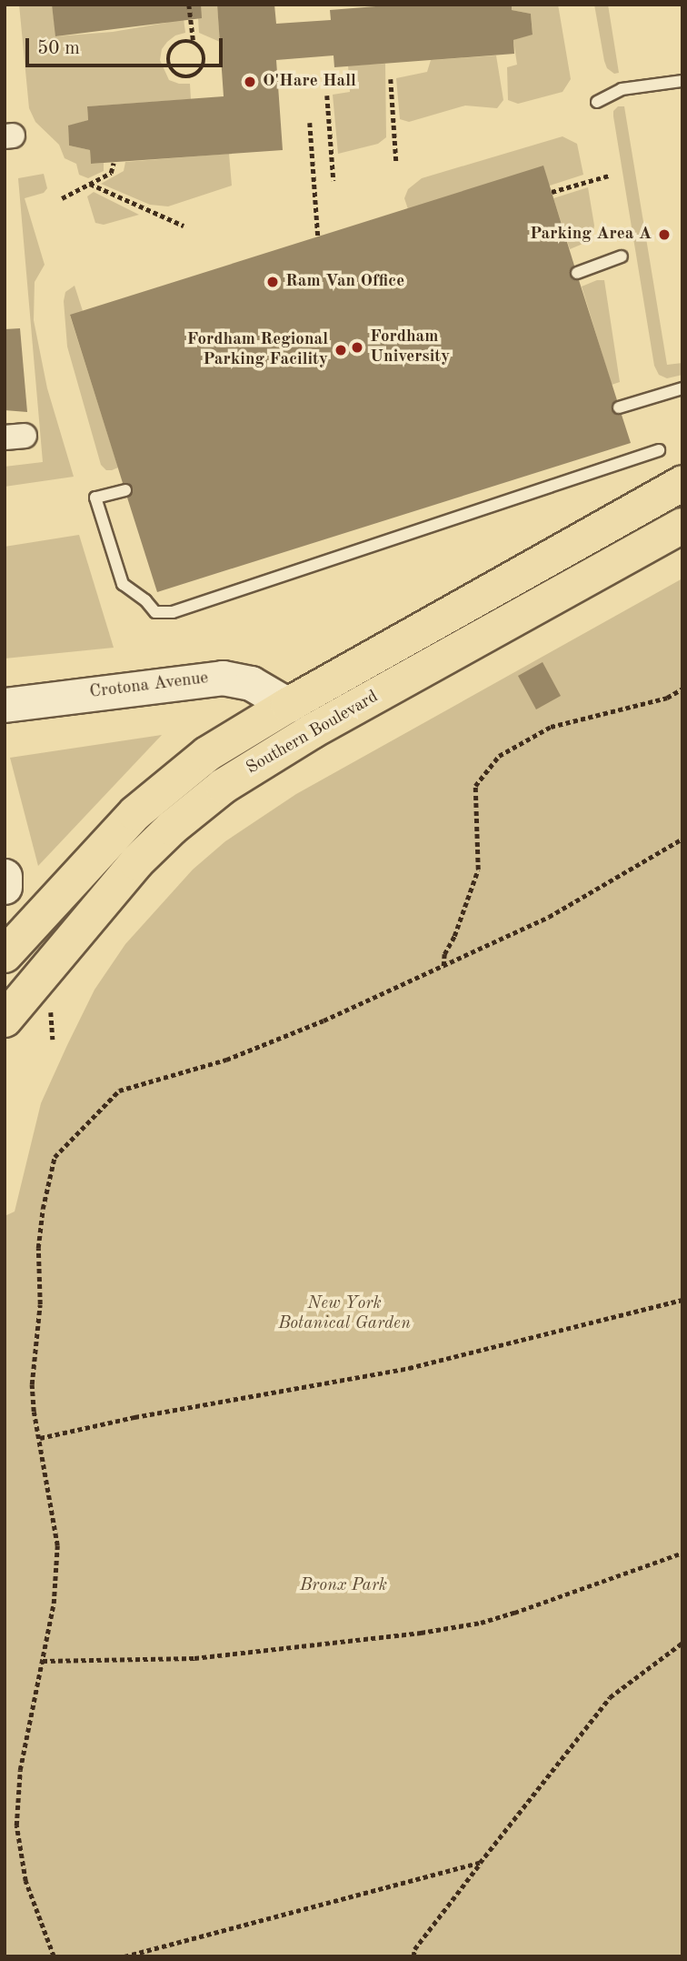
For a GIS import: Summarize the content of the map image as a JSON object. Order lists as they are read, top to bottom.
{
  "streets": {
    "main road": ["Southern Boulevard"],
    "street": ["Crotona Avenue"]
  },
  "crossings": [
    ["Crotona Avenue", "Southern Boulevard"]
  ],
  "parks": ["New York Botanical Garden", "Bronx Park"],
  "places": [
    "O'Hare Hall",
    "Parking Area A",
    "Ram Van Office",
    "Fordham University",
    "Fordham Regional Parking Facility"
  ],
  "scale_bar": "50 m"
}
